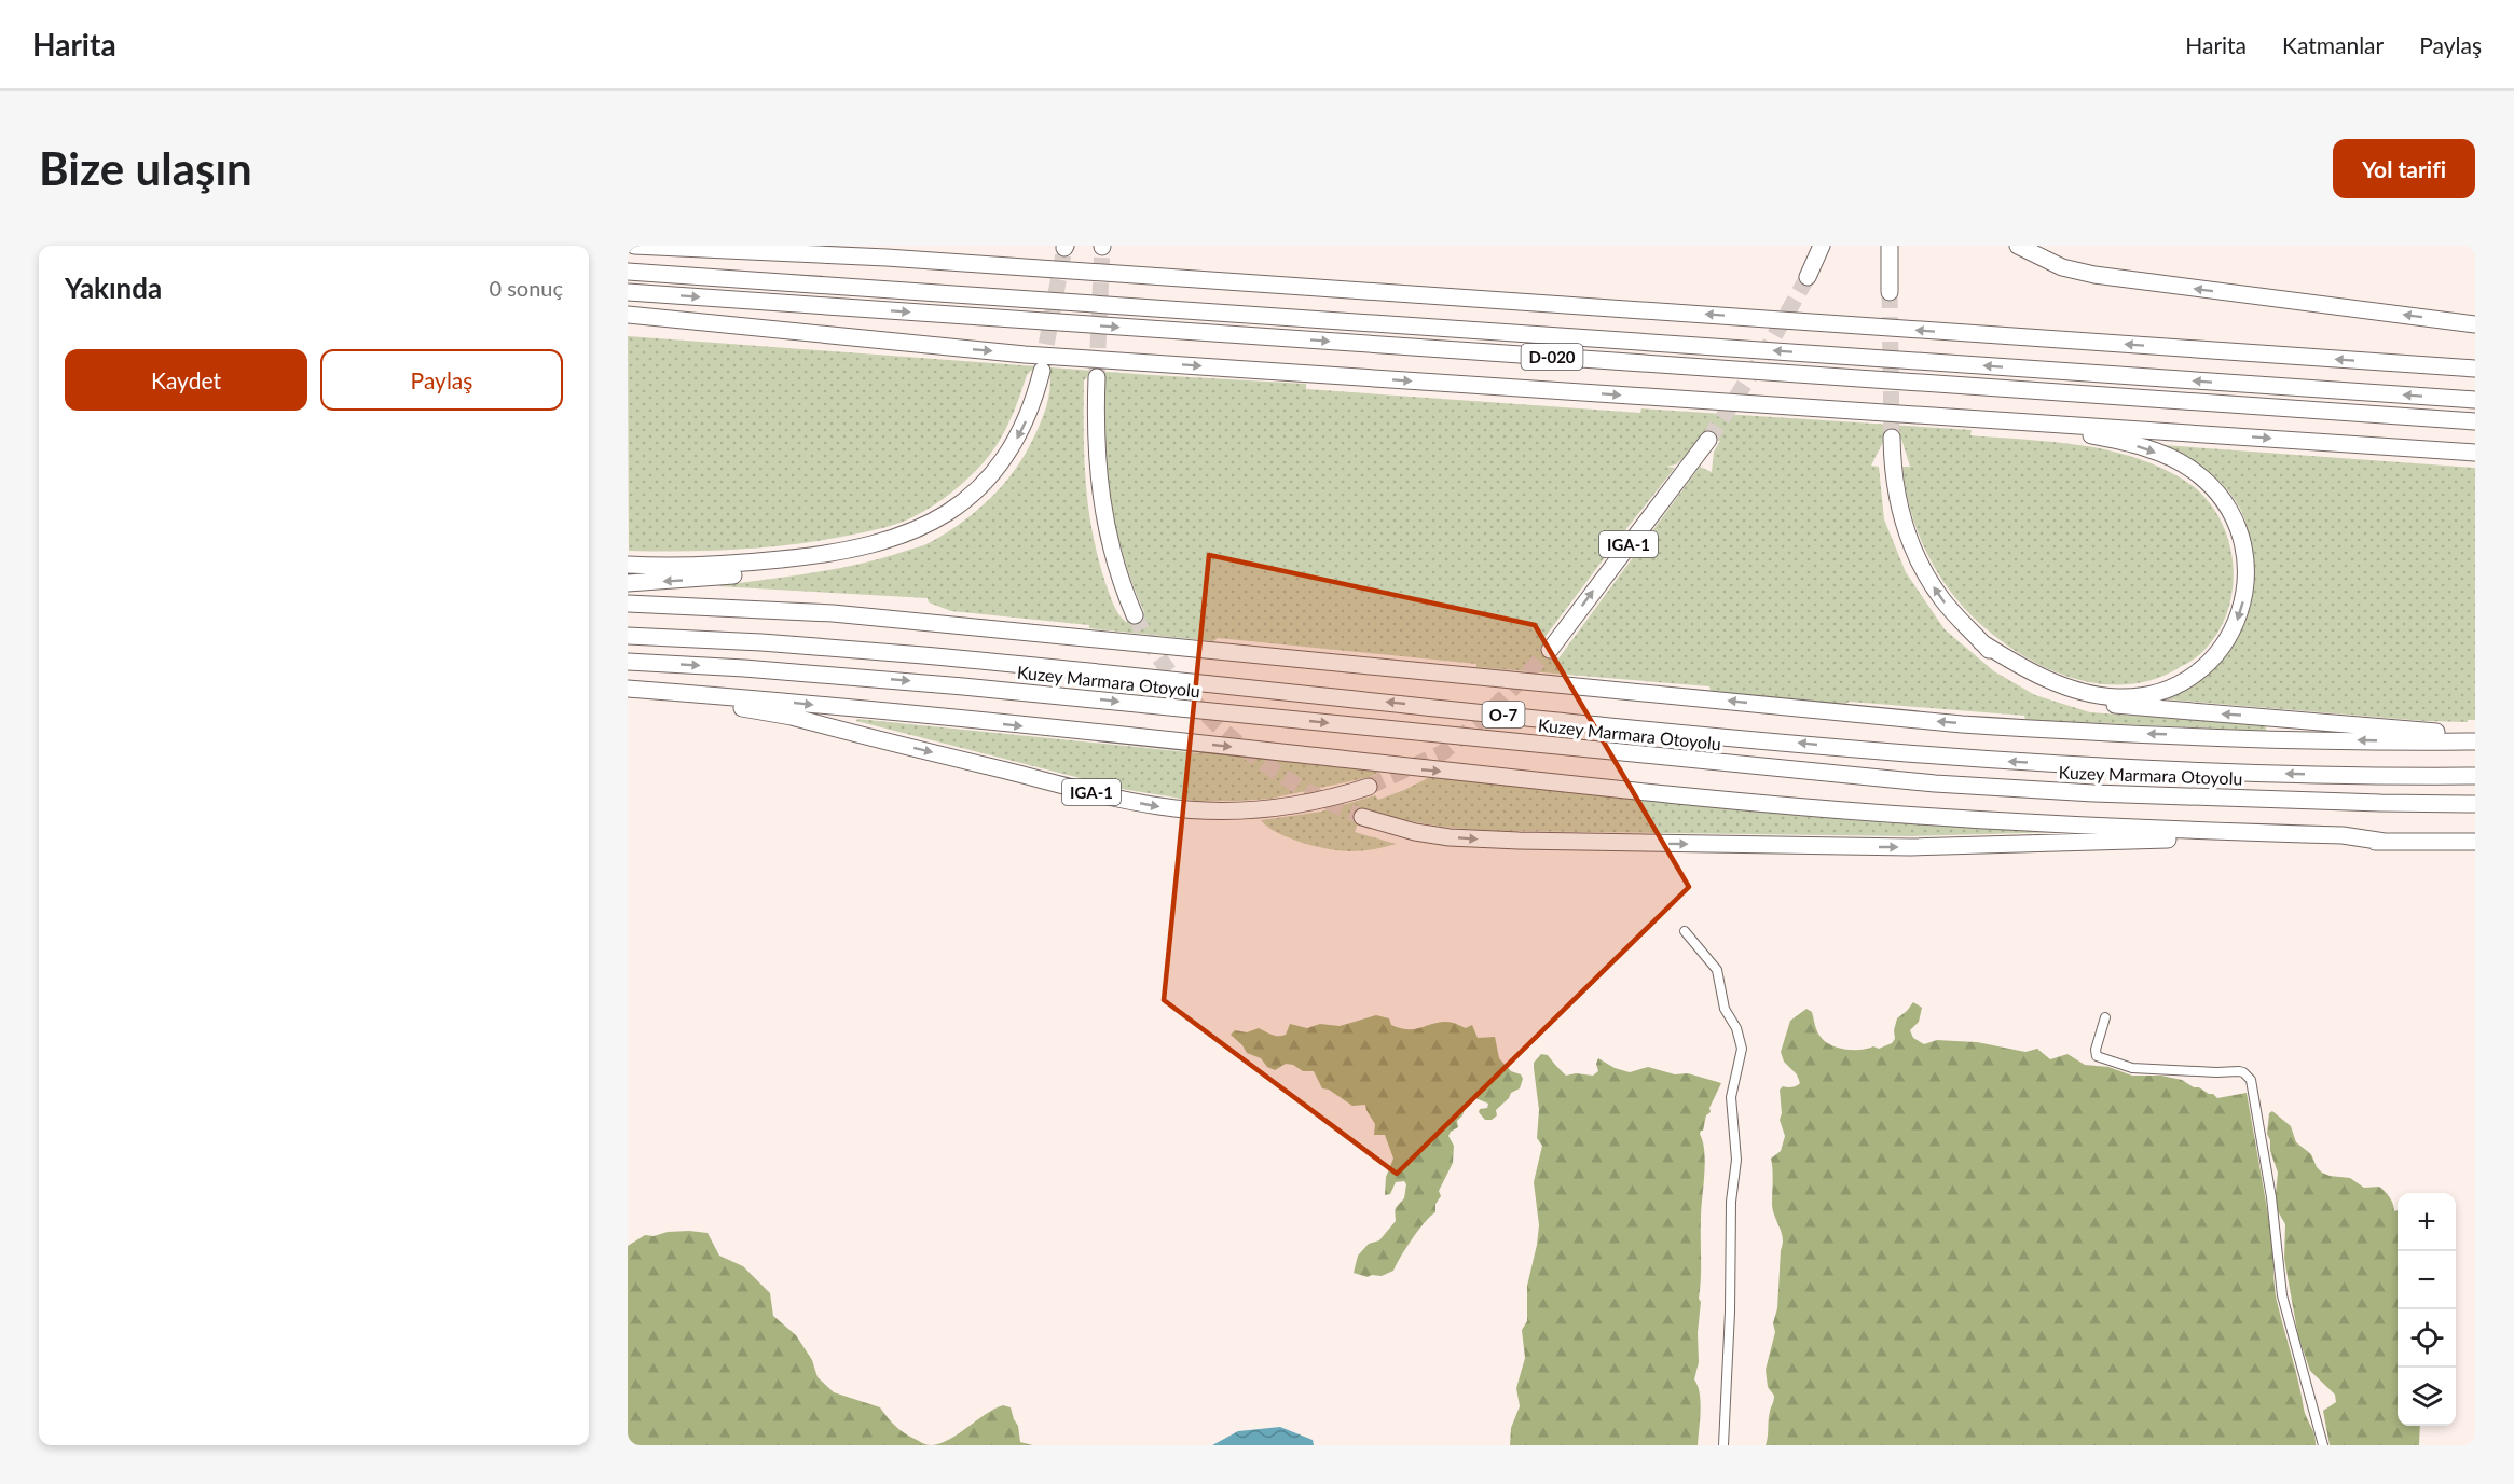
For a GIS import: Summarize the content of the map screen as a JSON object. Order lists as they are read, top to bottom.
{
  "streets": {
    "highway": [
      "D-020",
      "IGA-1",
      "Kuzey Marmara Otoyolu",
      "O-7"
    ]
  },
  "page": {
    "header": "Harita",
    "nav": ["Harita", "Katmanlar", "Paylaş"],
    "buttons": [
      "Yol tarifi",
      ["Kaydet", "Paylaş"]
    ],
    "title": "Bize ulaşın",
    "heading": ["Yakında", "0 sonuç"],
    "map_buttons": ["+", "−"]
  }
}
